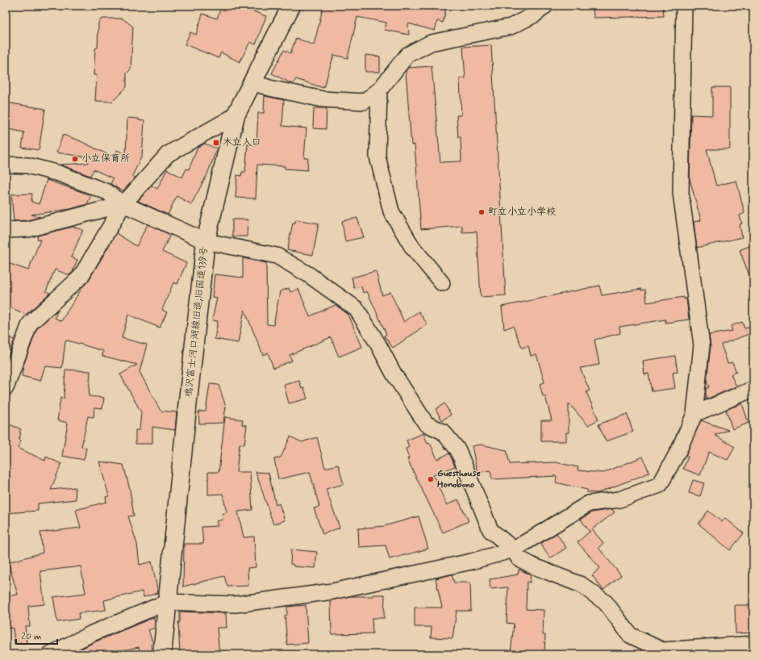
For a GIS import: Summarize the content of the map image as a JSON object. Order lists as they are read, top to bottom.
{
  "streets": {
    "street": ["鳴沢富士河口湖線旧道;旧国道139号"]
  },
  "places": {
    "transit": ["木立入口"],
    "other": ["小立保育所", "町立小立小学校", "Guesthouse Honobono"]
  },
  "scale_bar": "20 m"
}
